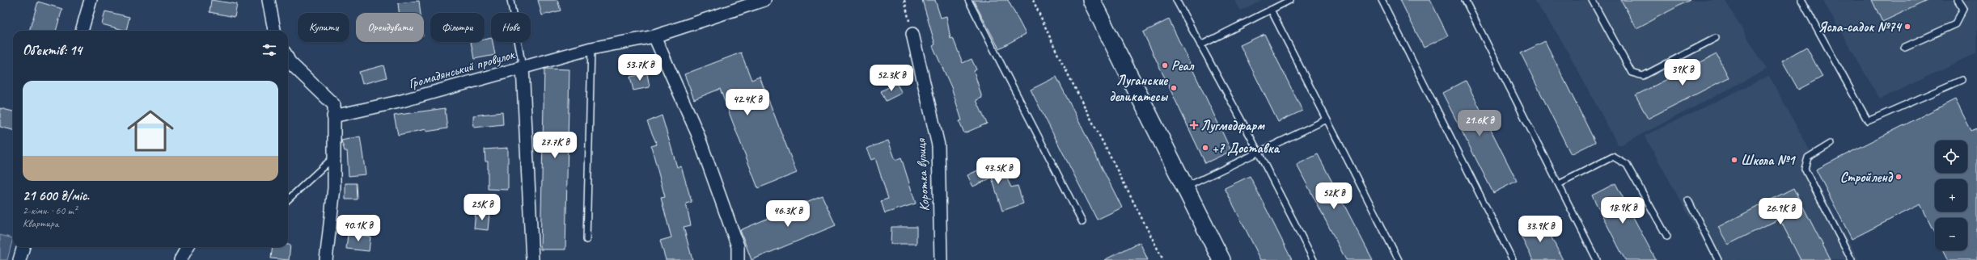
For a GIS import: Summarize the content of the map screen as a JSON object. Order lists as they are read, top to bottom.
{
  "streets": {
    "street": ["Громадянський провулок", "Коротка вулиця"]
  },
  "places": {
    "other": [
      "Ясла-садок №74",
      "Реал",
      "Луганские деликатесы",
      "+7 Доставка",
      "Школа №1",
      "Стройленд"
    ],
    "health": ["Лугмедфарм"]
  },
  "page": {
    "chip": [
      "Купити",
      "Орендувати",
      "Фільтри",
      "Нове"
    ],
    "heading": "Об’єктів: 14",
    "price": [
      "53.7K ₴",
      "39K ₴",
      "52.3K ₴",
      "42.4K ₴",
      "21.6K ₴",
      "27.7K ₴",
      "43.5K ₴",
      "52K ₴",
      "25K ₴",
      "18.9K ₴",
      "26.9K ₴",
      "46.3K ₴",
      "40.1K ₴",
      "33.9K ₴"
    ],
    "list": [
      {
        "name": "21 600 ₴/міс.",
        "note": "2-кімн. · 60 m² · Квартира"
      }
    ],
    "map_buttons": ["+", "−"]
  }
}
